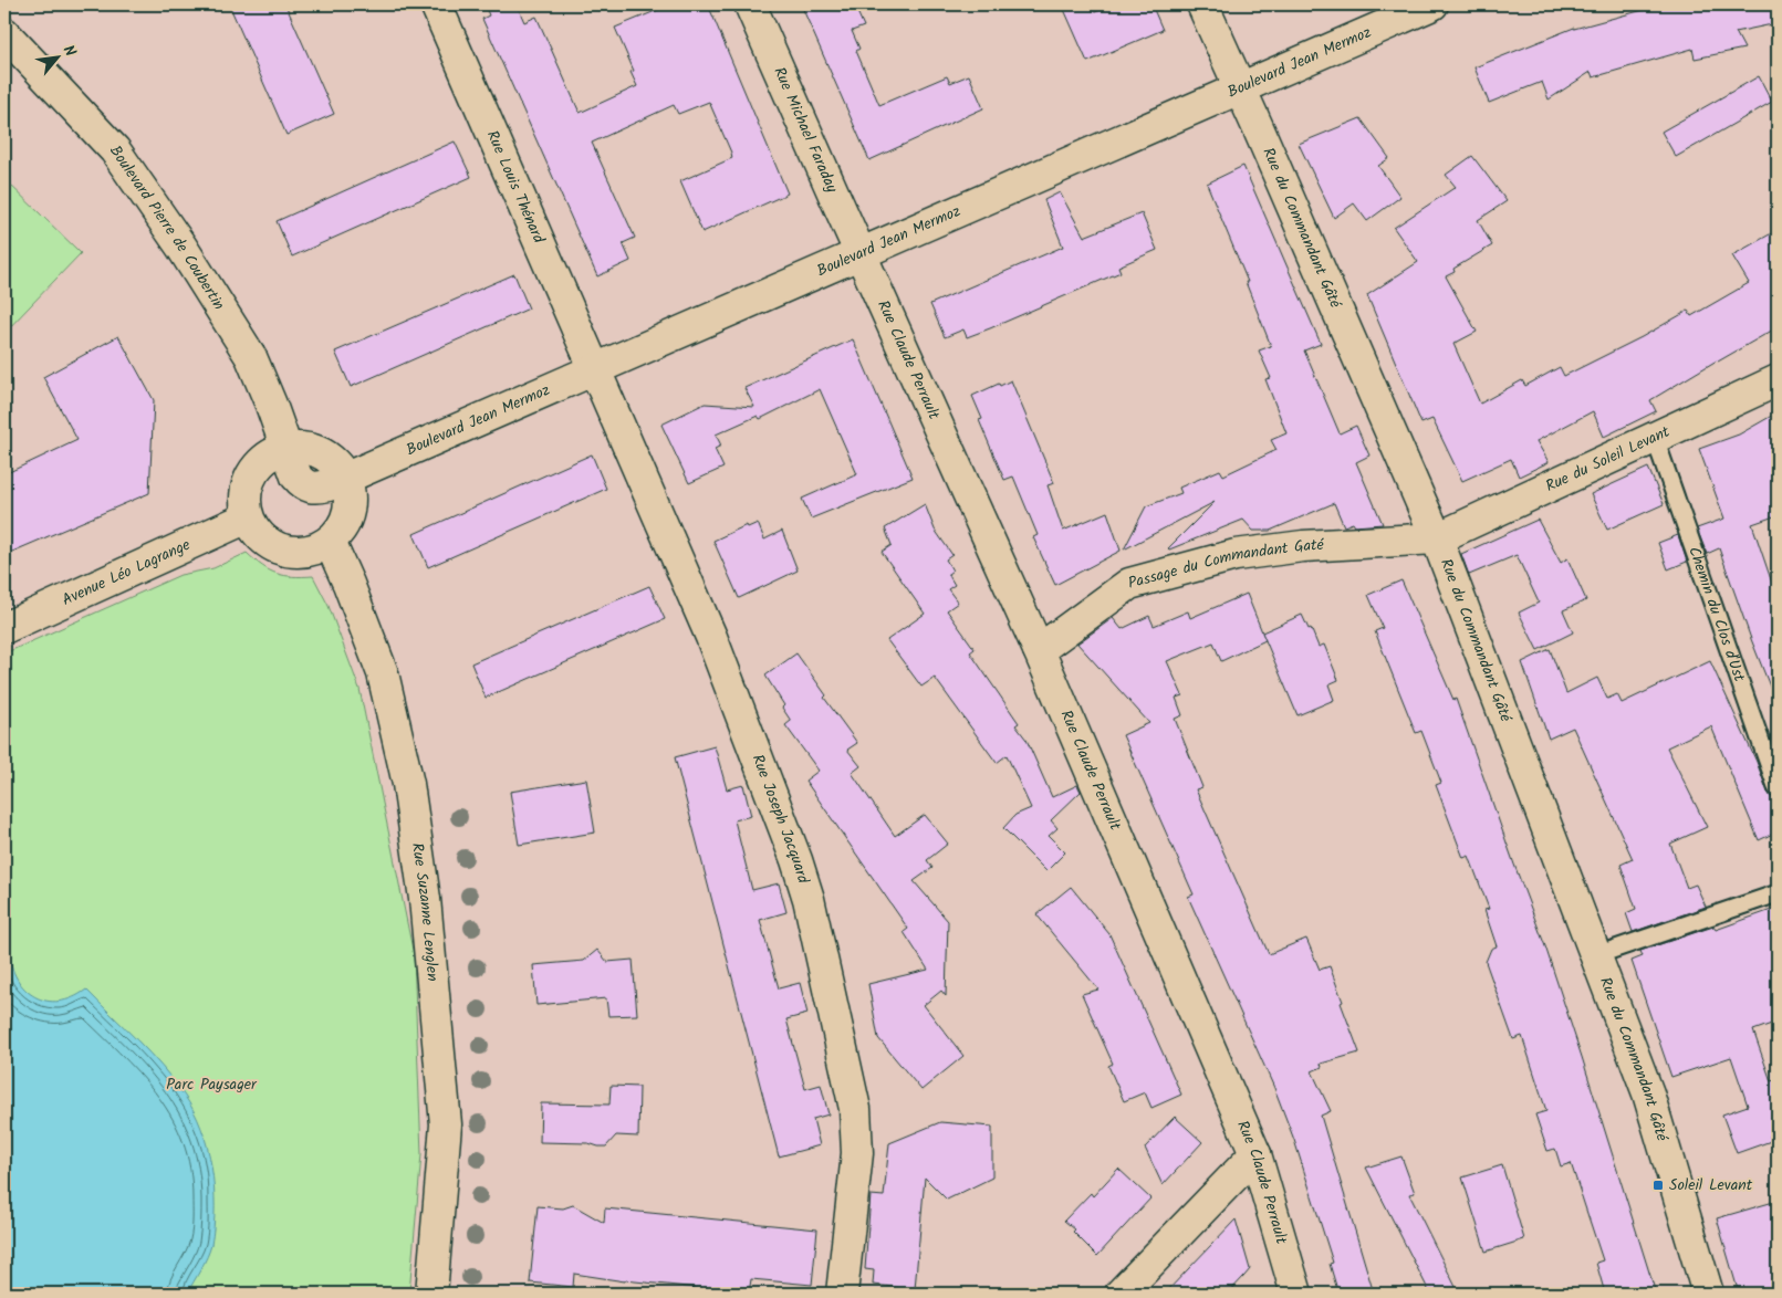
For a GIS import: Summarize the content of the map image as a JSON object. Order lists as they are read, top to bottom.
{
  "streets": {
    "street": [
      "Boulevard Jean Mermoz",
      "Rue Michael Faraday",
      "Rue Louis Thénard",
      "Boulevard Pierre de Coubertin",
      "Rue du Commandant Gâté",
      "Rue Claude Perrault",
      "Rue du Soleil Levant",
      "Passage du Commandant Gaté",
      "Avenue Léo Lagrange",
      "Rue Joseph Jacquard",
      "Rue Suzanne Lenglen"
    ],
    "lane": ["Chemin du Clos d'Ust"]
  },
  "crossings": [
    ["Boulevard Jean Mermoz", "Rue Michael Faraday"],
    ["Boulevard Jean Mermoz", "Rue Louis Thénard"],
    ["Boulevard Jean Mermoz", "Boulevard Pierre de Coubertin"],
    ["Boulevard Jean Mermoz", "Rue du Commandant Gâté"],
    ["Boulevard Jean Mermoz", "Rue Claude Perrault"],
    ["Boulevard Jean Mermoz", "Rue Joseph Jacquard"],
    ["Rue Michael Faraday", "Rue Claude Perrault"],
    ["Rue Louis Thénard", "Rue Joseph Jacquard"],
    ["Rue du Commandant Gâté", "Rue du Soleil Levant"],
    ["Rue du Commandant Gâté", "Passage du Commandant Gaté"],
    ["Rue Claude Perrault", "Passage du Commandant Gaté"],
    ["Rue du Soleil Levant", "Passage du Commandant Gaté"],
    ["Rue du Soleil Levant", "Chemin du Clos d'Ust"]
  ],
  "parks": ["Parc Paysager"],
  "places": {
    "transit": ["Soleil Levant"]
  },
  "north": "top right"
}
